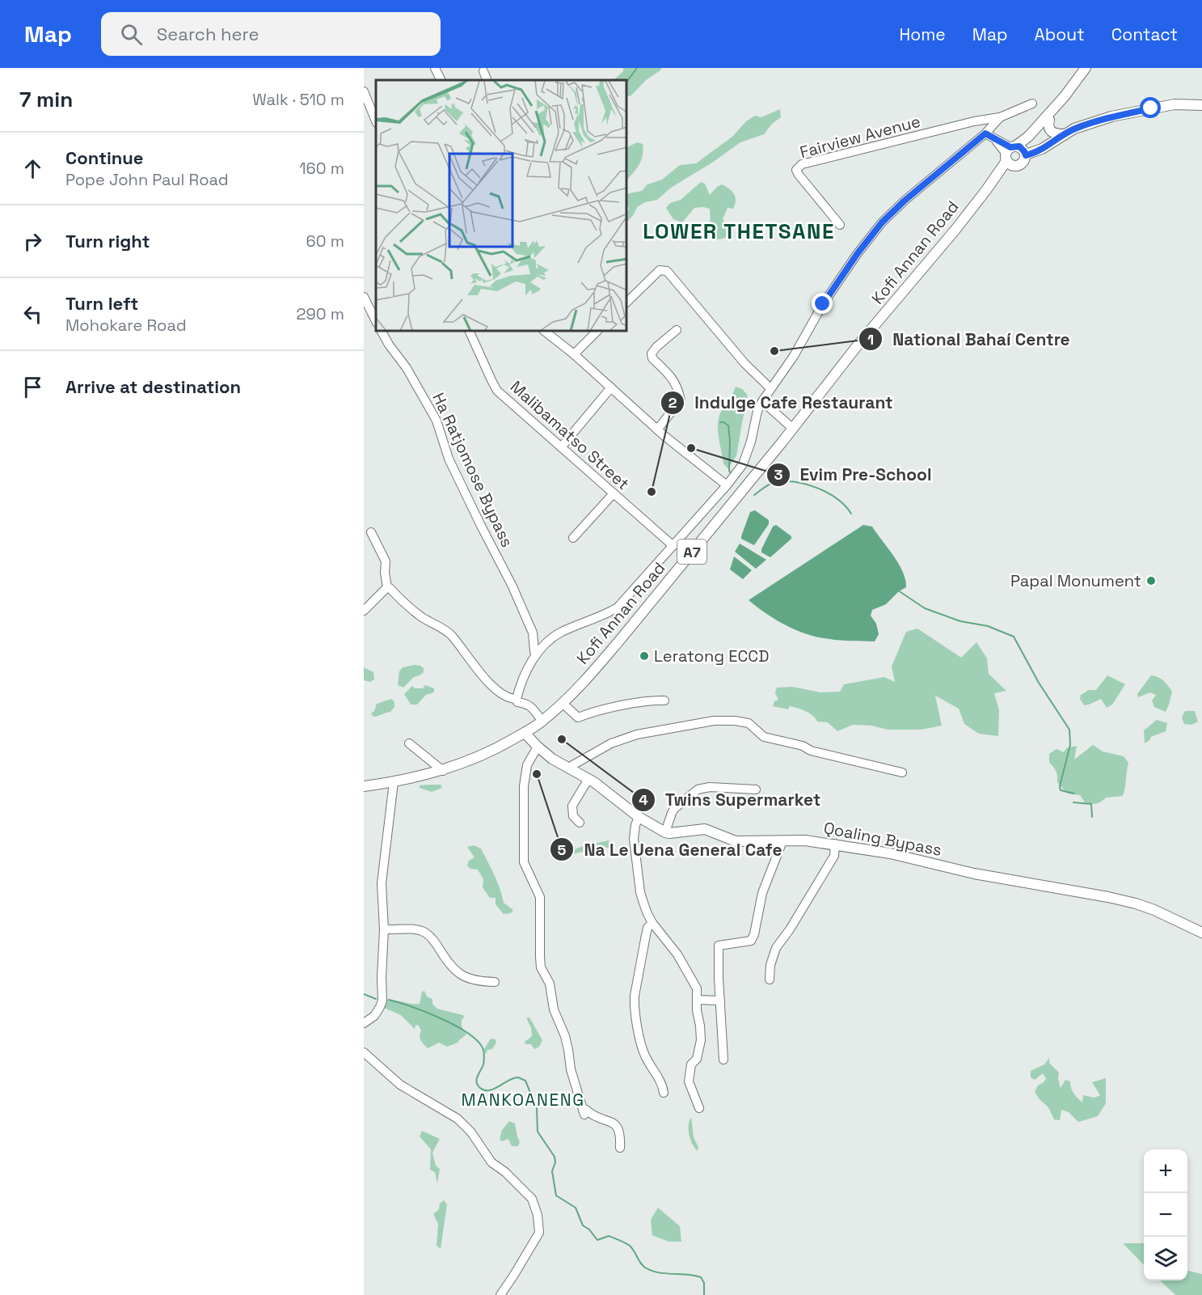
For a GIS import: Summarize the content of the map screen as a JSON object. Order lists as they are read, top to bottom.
{
  "streets": {
    "main road": ["Kofi Annan Road", "A7", "Qoaling Bypass"],
    "street": ["Fairview Avenue", "Malibamatso Street", "Ha Ratjomose Bypass"]
  },
  "districts": ["LOWER THETSANE", "MANKOANENG"],
  "places": [
    "National Bahaí Centre",
    "Evim Pre-School",
    "Indulge Cafe Restaurant",
    "Papal Monument",
    "Leratong ECCD",
    "Twins Supermarket",
    "Na Le Uena General Cafe"
  ],
  "page": {
    "header": "Map",
    "search": "Search here",
    "nav": [
      "Home",
      "Map",
      "About",
      "Contact"
    ],
    "heading": ["7 min", "Walk · 510 m"],
    "list": [
      ["Continue", "Pope John Paul Road", "160 m"],
      ["Turn right", "60 m"],
      ["Turn left", "Mohokare Road", "290 m"],
      "Arrive at destination"
    ],
    "map_buttons": ["+", "−"]
  }
}
